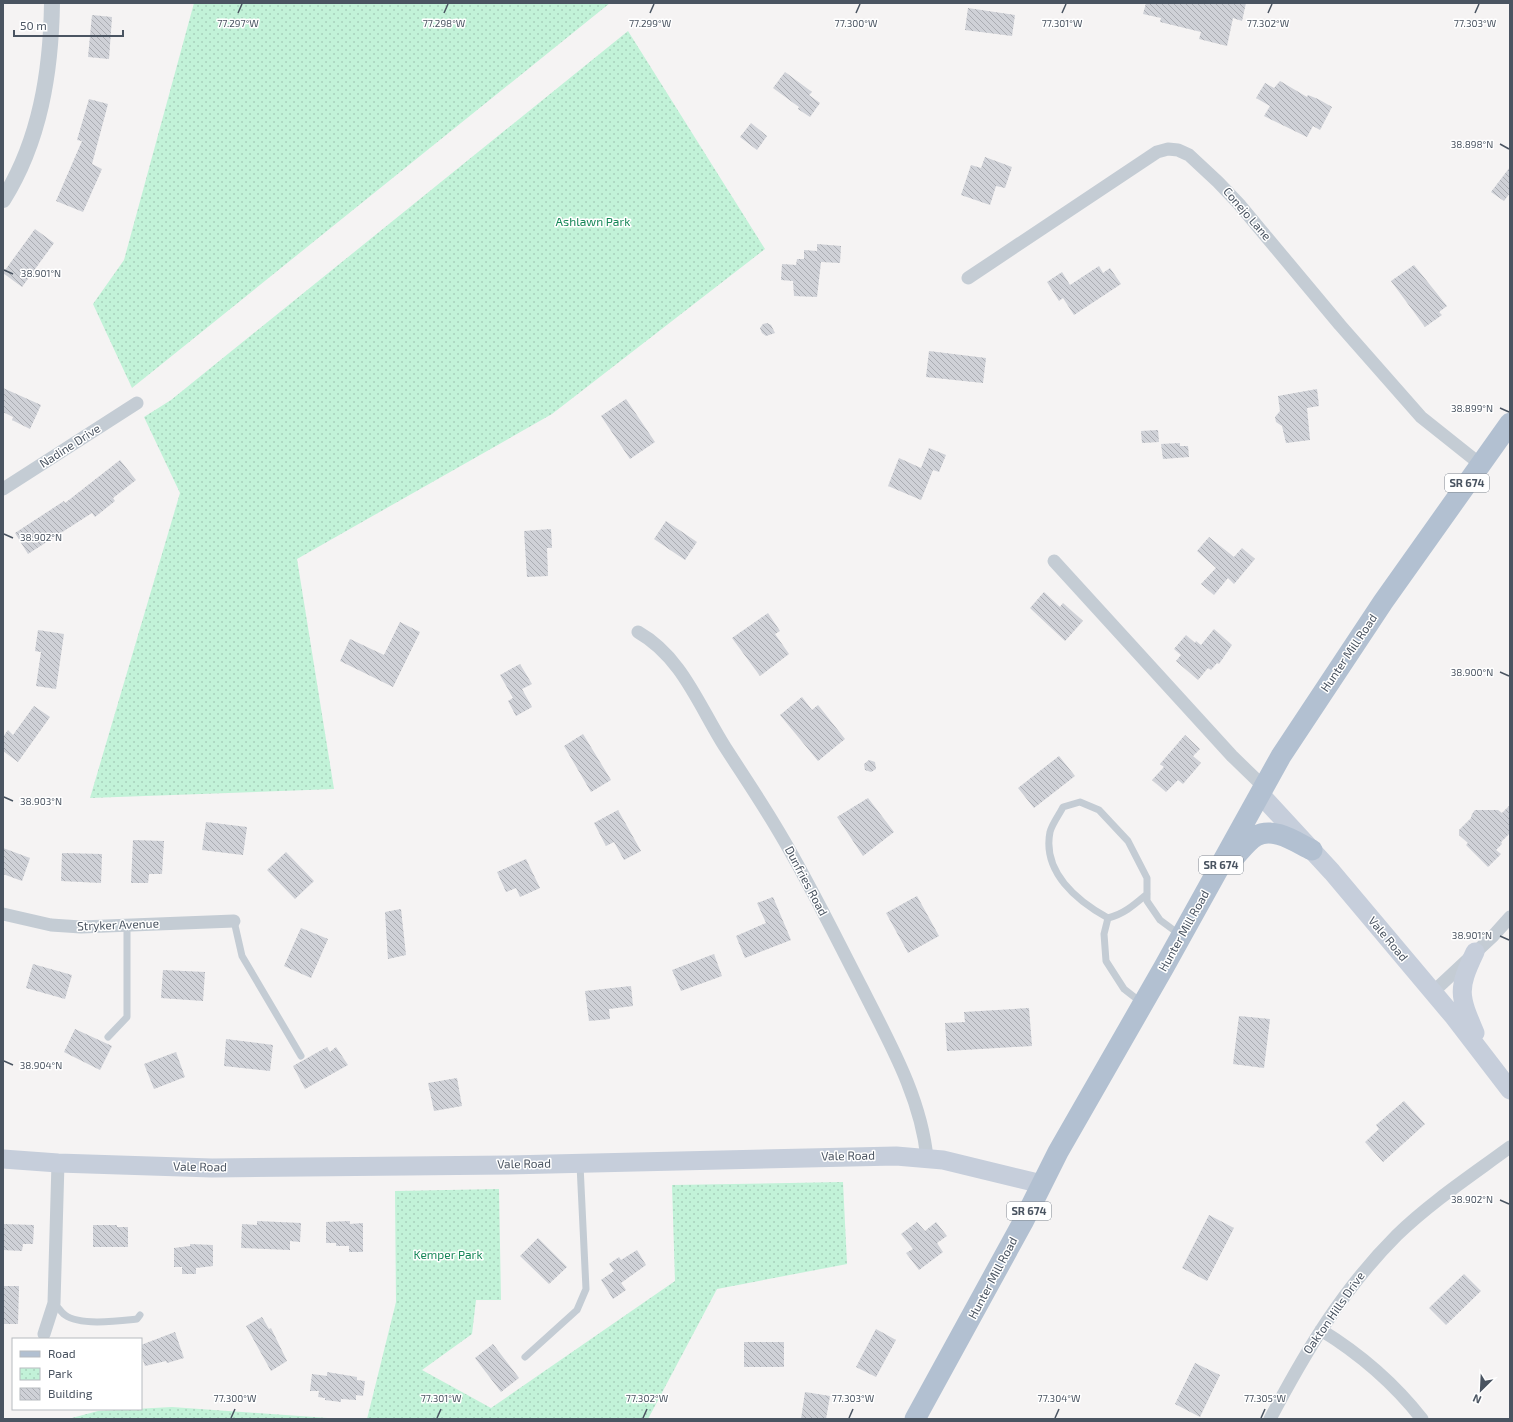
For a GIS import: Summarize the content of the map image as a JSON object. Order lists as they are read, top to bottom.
{
  "streets": {
    "main road": ["SR 674", "Hunter Mill Road", "Vale Road"],
    "street": [
      "Conejo Lane",
      "Nadine Drive",
      "Dunfries Road",
      "Stryker Avenue",
      "Oakton Hills Drive"
    ]
  },
  "crossings": [
    ["Conejo Lane", "Hunter Mill Road"],
    ["Hunter Mill Road", "Vale Road"],
    ["Dunfries Road", "Vale Road"]
  ],
  "parks": ["Ashlawn Park", "Kemper Park"],
  "legend": ["Road", "Park", "Building"],
  "scale_bar": "50 m",
  "north": "bottom left",
  "coordinates": [
    "77.297°W",
    "77.299°W",
    "77.300°W",
    "77.301°W",
    "77.302°W",
    "77.303°W",
    "77.298°W",
    "38.898°N",
    "38.901°N",
    "38.899°N",
    "38.902°N",
    "38.900°N",
    "38.903°N",
    "38.904°N",
    "77.304°W",
    "77.305°W"
  ]
}
